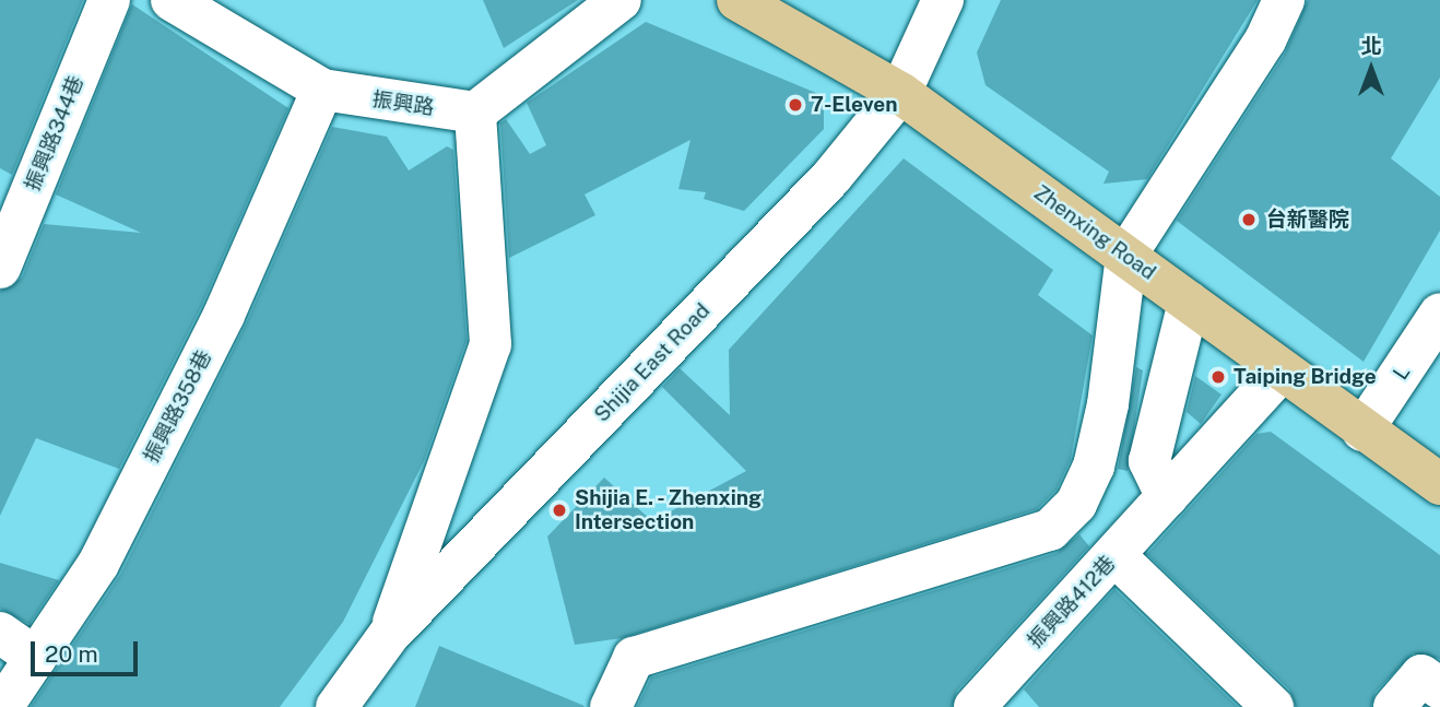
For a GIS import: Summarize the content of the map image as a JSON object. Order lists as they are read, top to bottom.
{
  "streets": {
    "main road": ["Zhenxing Road"],
    "street": [
      "振興路",
      "振興路344巷",
      "Shijia East Road",
      "L",
      "振興路358巷",
      "振興路412巷"
    ]
  },
  "crossings": [
    ["振興路", "振興路358巷"],
    ["Zhenxing Road", "Shijia East Road"],
    ["Zhenxing Road", "L"],
    ["Zhenxing Road", "振興路412巷"]
  ],
  "places": [
    "7-Eleven",
    "台新醫院",
    "Taiping Bridge",
    "Shijia E. - Zhenxing Intersection"
  ],
  "scale_bar": "20 m",
  "north": "top"
}
